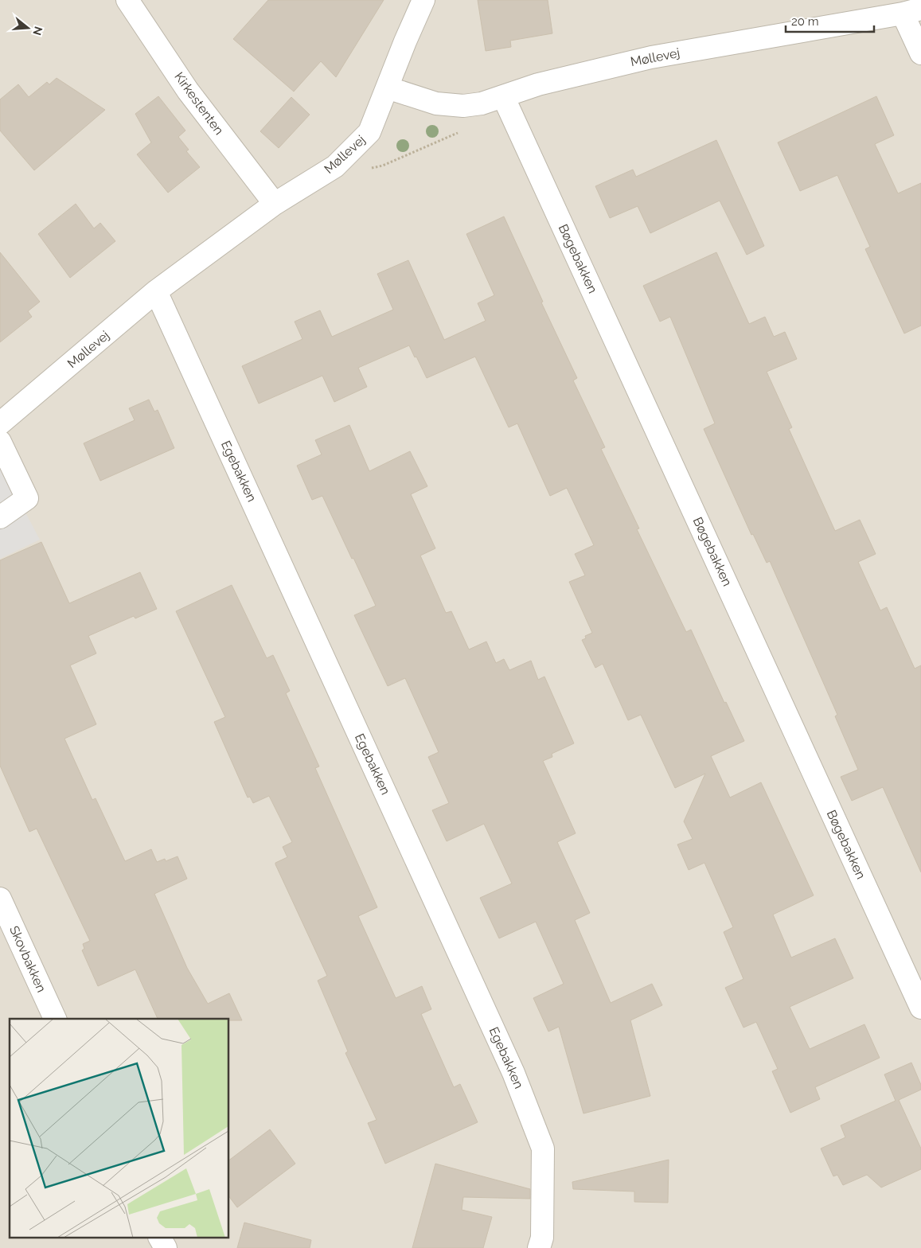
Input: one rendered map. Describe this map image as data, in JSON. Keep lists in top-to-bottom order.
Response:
{
  "streets": {
    "street": [
      "Møllevej",
      "Kirkestenten",
      "Bøgebakken",
      "Egebakken",
      "Skovbakken"
    ]
  },
  "crossings": [
    ["Møllevej", "Kirkestenten"],
    ["Møllevej", "Bøgebakken"],
    ["Møllevej", "Egebakken"]
  ],
  "scale_bar": "20 m",
  "north": "right"
}
